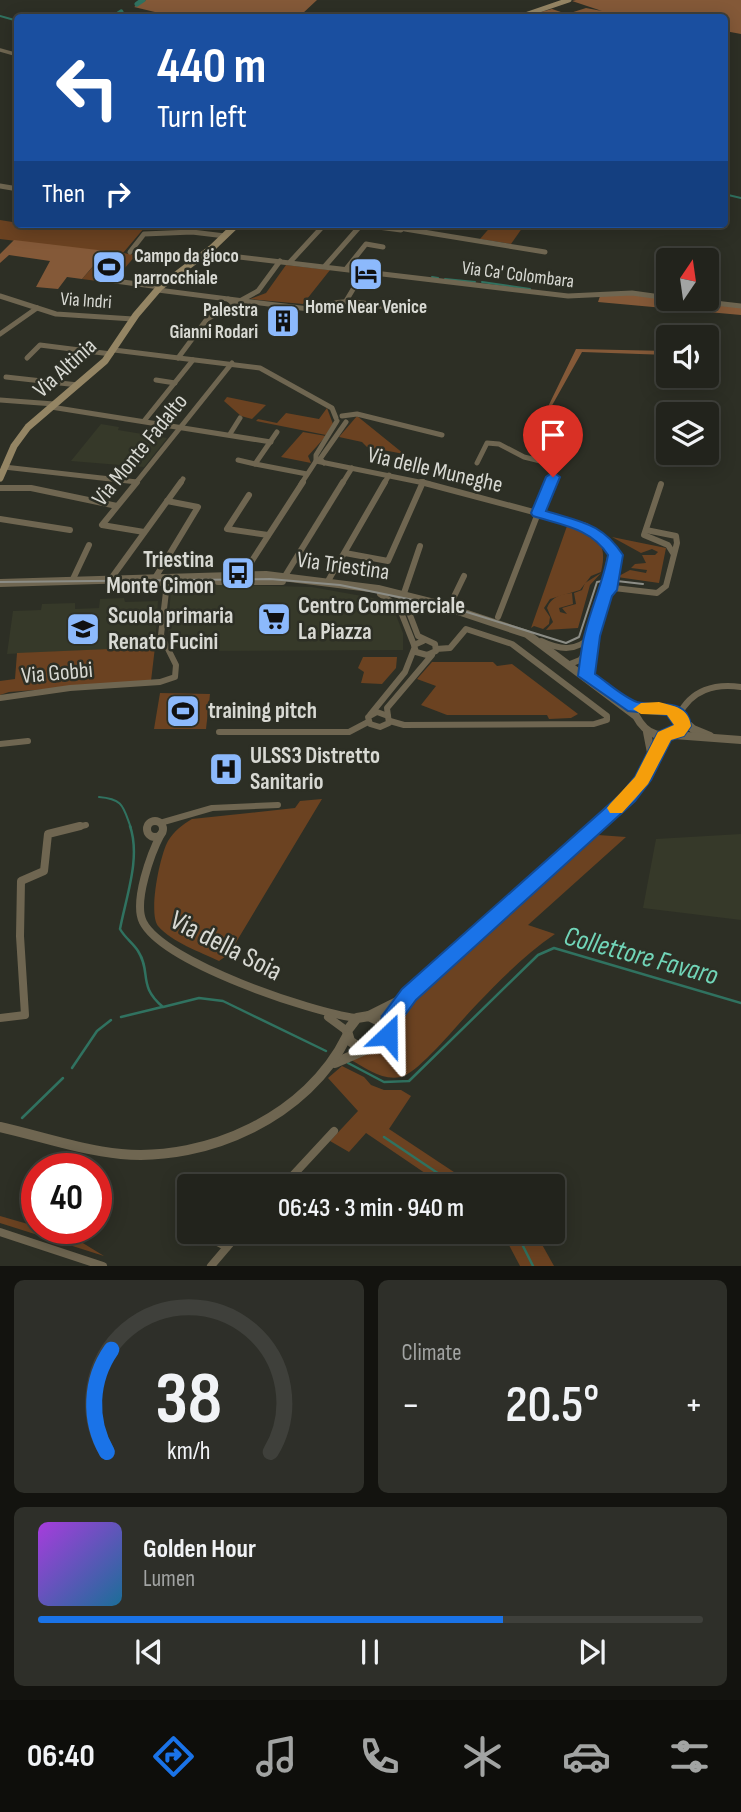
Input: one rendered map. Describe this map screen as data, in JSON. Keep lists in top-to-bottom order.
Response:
{
  "streets": {
    "main road": ["Via Altinia"],
    "street": [
      "Via Ca' Colombara",
      "Via Indri",
      "Via Monte Fadalto",
      "Via delle Muneghe",
      "Via Triestina",
      "Via Gobbi",
      "Via della Soia"
    ]
  },
  "crossings": [
    ["Via Ca' Colombara", "Via Altinia"],
    ["Via Indri", "Via Altinia"],
    ["Via Triestina", "Via Gobbi"]
  ],
  "water": ["Collettore Favaro"],
  "places": {
    "sports": ["Campo da gioco parrocchiale", "training pitch"],
    "hotel": ["Home Near Venice"],
    "building": ["Palestra Gianni Rodari"],
    "bus stop": ["Triestina Monte Cimon"],
    "supermarket": ["Centro Commerciale La Piazza"],
    "school or university": ["Scuola primaria Renato Fucini"],
    "hospital": ["ULSS3 Distretto Sanitario"]
  },
  "north": "top",
  "page": {
    "turn": ["440 m", "Turn left"],
    "then": "Then",
    "limit": "40",
    "trip": "06:43 · 3 min · 940 m",
    "tile": "Climate",
    "heat": ["−", "20.5°", "+"],
    "song": ["Golden Hour", "Lumen"],
    "tabs": "06:40",
    "gauge": ["38", "km/h"]
  }
}
